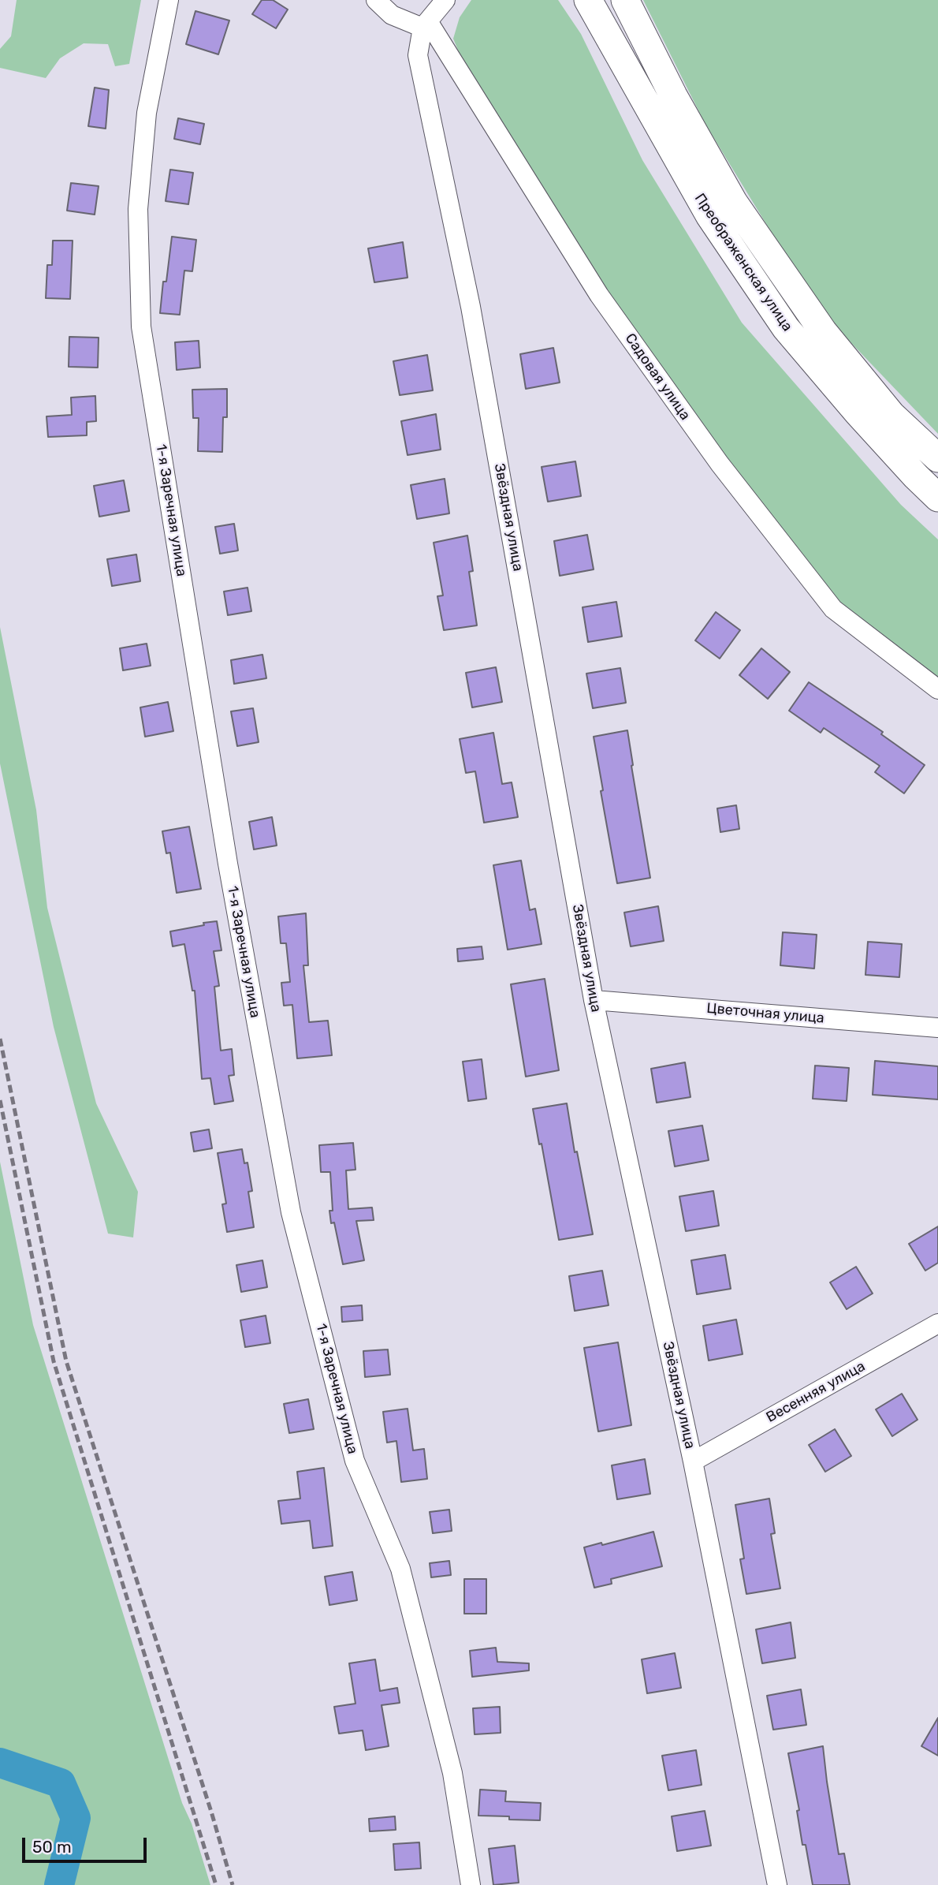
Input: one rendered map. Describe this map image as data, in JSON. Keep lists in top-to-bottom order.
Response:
{
  "streets": {
    "main road": ["Преображенская улица"],
    "street": [
      "Садовая улица",
      "1-я Заречная улица",
      "Звёздная улица",
      "Цветочная улица",
      "Весенняя улица"
    ]
  },
  "crossings": [
    ["Садовая улица", "Звёздная улица"],
    ["Звёздная улица", "Цветочная улица"],
    ["Звёздная улица", "Весенняя улица"]
  ],
  "scale_bar": "50 m"
}
